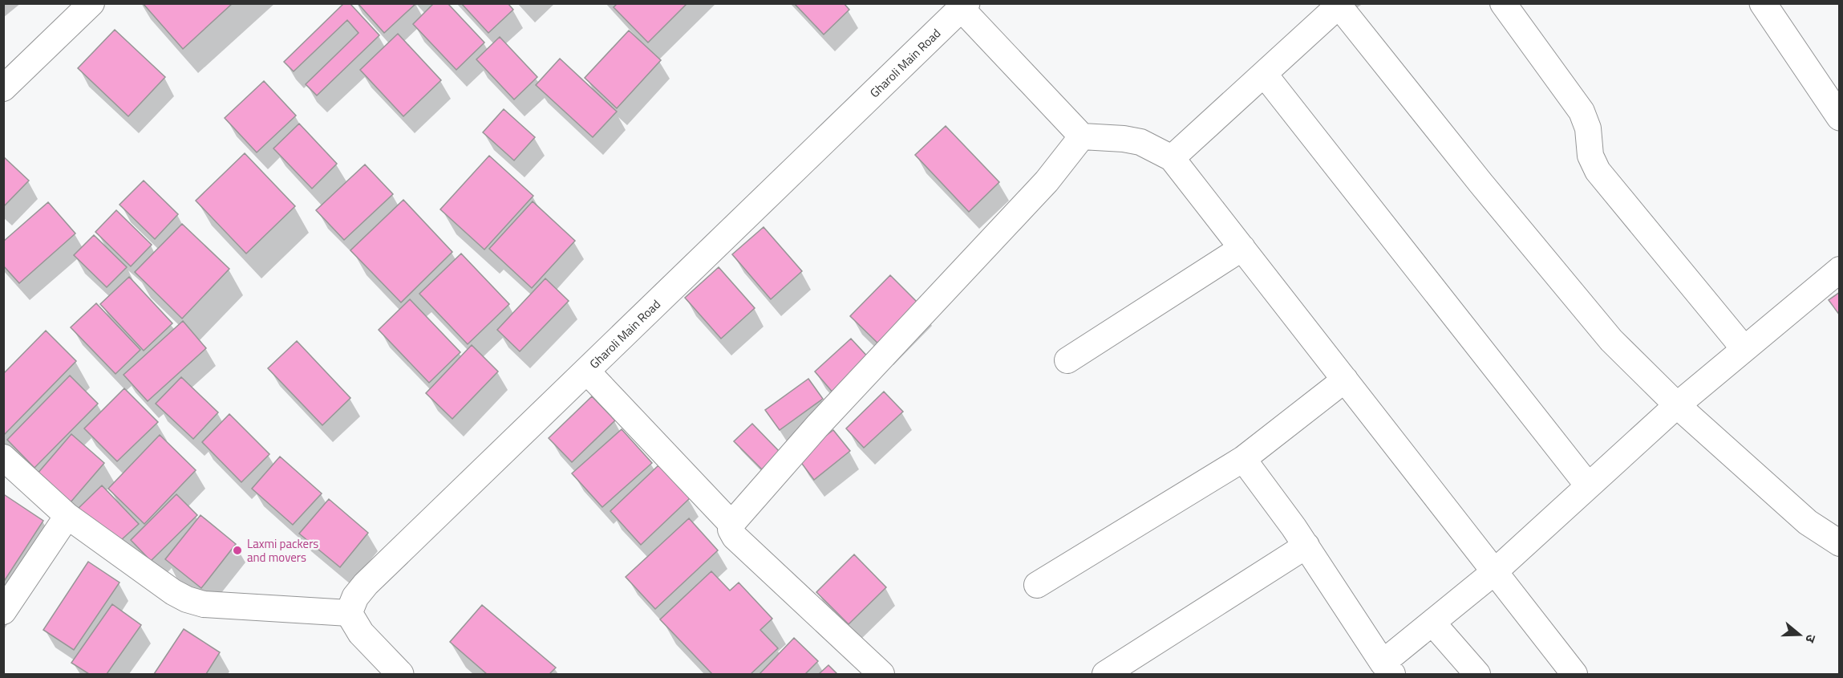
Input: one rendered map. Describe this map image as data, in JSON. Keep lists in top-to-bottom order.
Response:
{
  "streets": {
    "street": ["Gharoli Main Road"]
  },
  "places": ["Laxmi packers and movers"],
  "north": "right"
}
